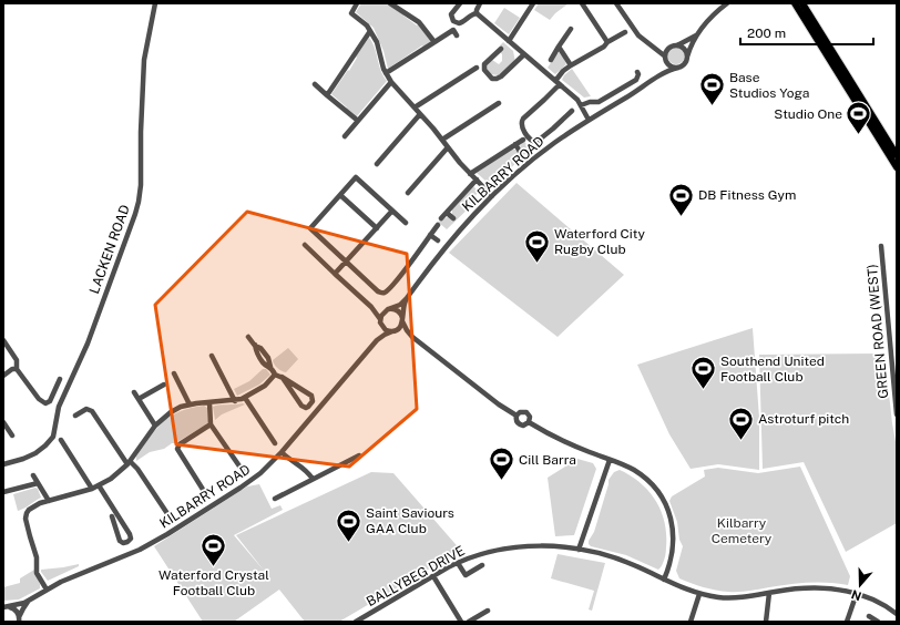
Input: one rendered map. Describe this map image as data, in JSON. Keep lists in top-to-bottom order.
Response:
{
  "streets": {
    "street": [
      "KILBARRY ROAD",
      "LACKEN ROAD",
      "GREEN ROAD (WEST)",
      "BALLYBEG DRIVE"
    ]
  },
  "parks": ["Kilbarry Cemetery"],
  "places": {
    "sports": [
      "Base Studios Yoga",
      "Studio One",
      "DB Fitness Gym",
      "Waterford City Rugby Club",
      "Southend United Football Club",
      "Astroturf pitch",
      "Cill Barra",
      "Saint Saviours GAA Club",
      "Waterford Crystal Football Club"
    ]
  },
  "scale_bar": "200 m",
  "north": "bottom"
}
